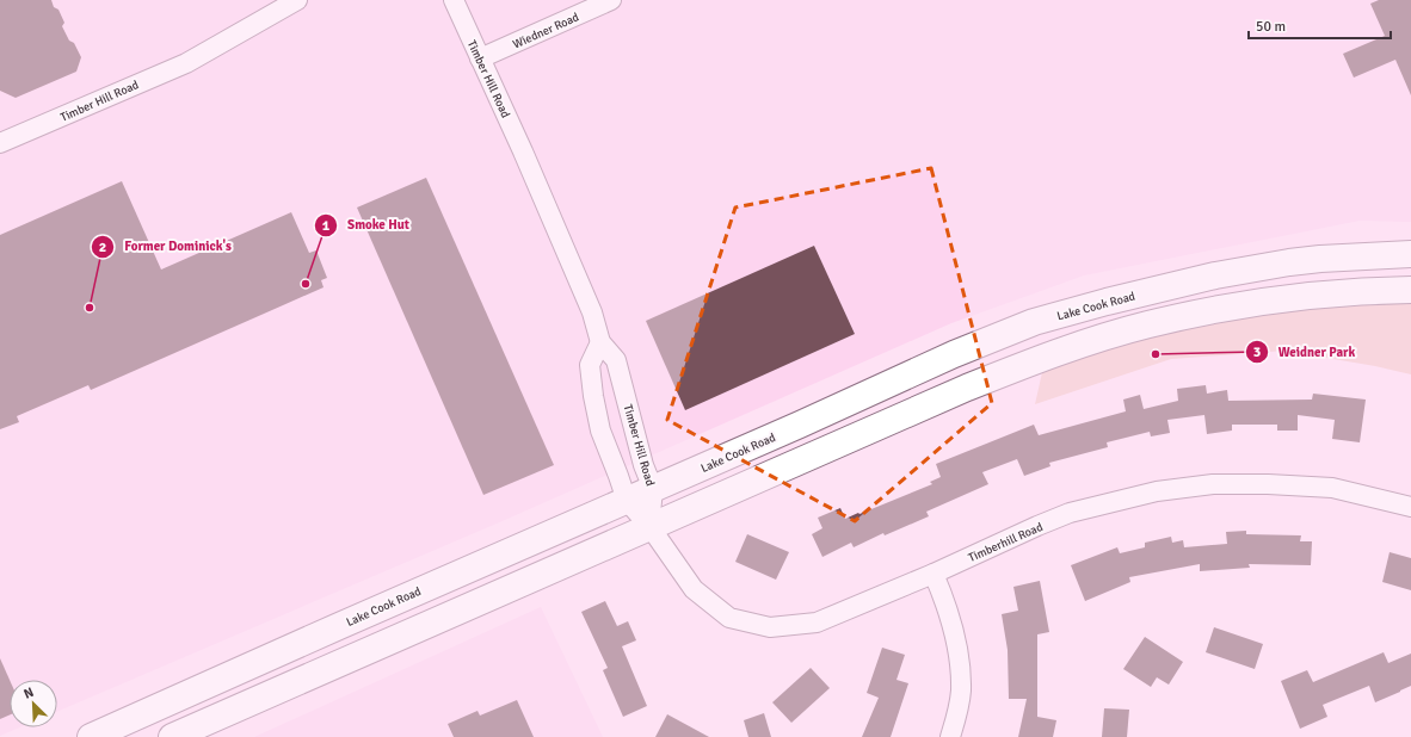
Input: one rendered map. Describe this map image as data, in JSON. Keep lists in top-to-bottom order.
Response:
{
  "streets": {
    "main road": ["Lake Cook Road"],
    "street": ["Wiedner Road", "Timber Hill Road", "Timberhill Road"]
  },
  "crossings": [
    ["Wiedner Road", "Timber Hill Road"],
    ["Timber Hill Road", "Lake Cook Road"],
    ["Timber Hill Road", "Timberhill Road"]
  ],
  "places": ["Smoke Hut", "Former Dominick's", "Weidner Park"],
  "scale_bar": "50 m",
  "north": "top left"
}
